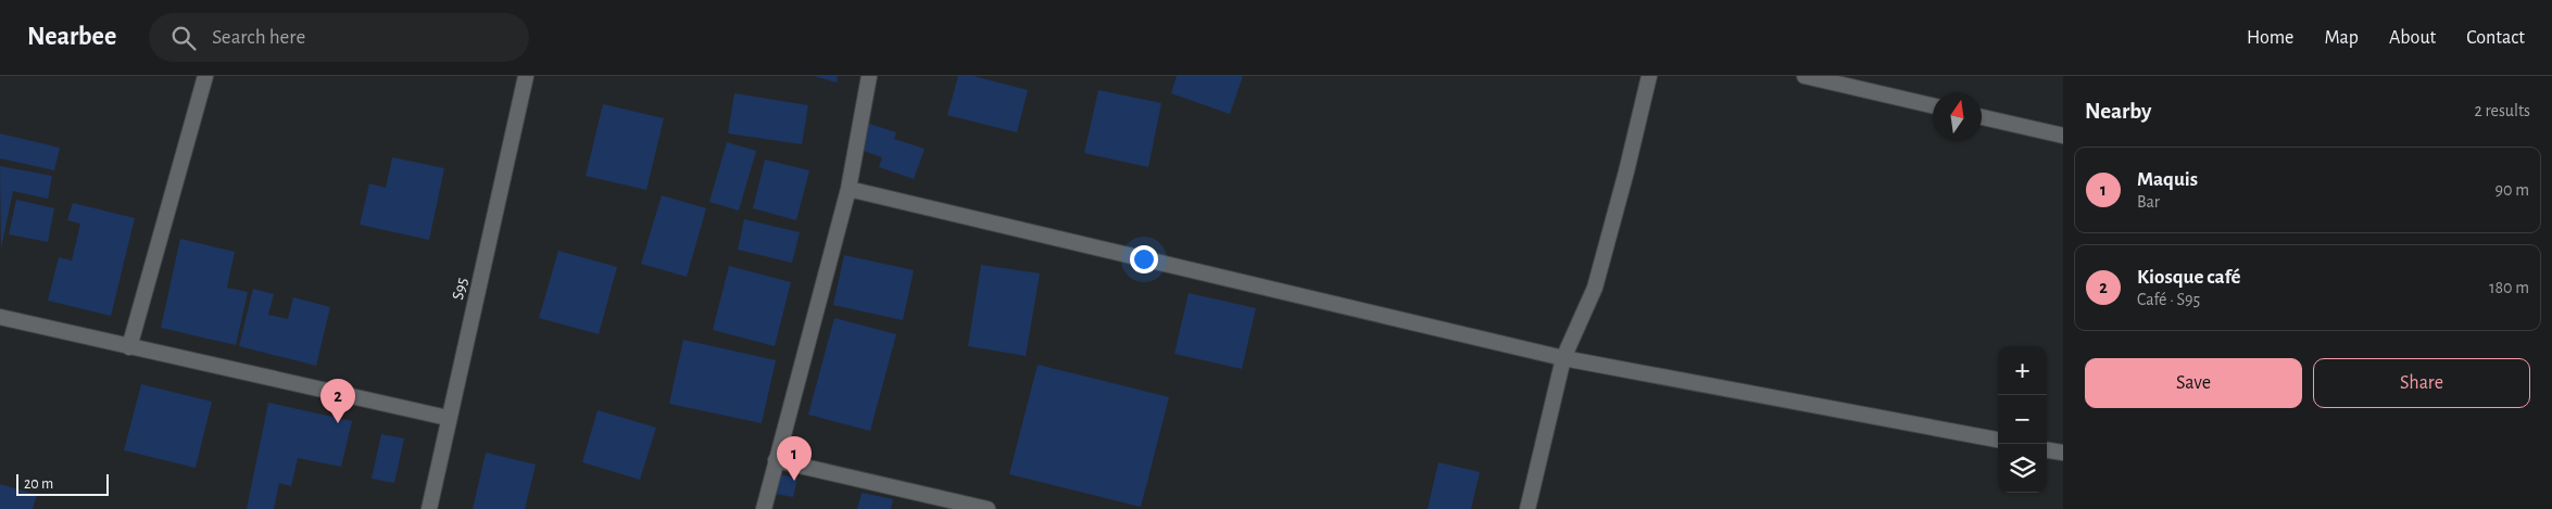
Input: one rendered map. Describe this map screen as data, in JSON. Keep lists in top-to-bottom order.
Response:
{
  "streets": {
    "street": ["S95"]
  },
  "scale_bar": "20 m",
  "north": "top",
  "page": {
    "header": "Nearbee",
    "search": "Search here",
    "nav": [
      "Home",
      "Map",
      "About",
      "Contact"
    ],
    "heading": ["Nearby", "2 results"],
    "list": [
      {
        "mark": "1",
        "name": "Maquis",
        "note": "Bar",
        "value": "90 m"
      },
      {
        "mark": "2",
        "name": "Kiosque café",
        "note": "Café · S95",
        "value": "180 m"
      }
    ],
    "buttons": ["Save", "Share"],
    "map_buttons": ["+", "−"],
    "pins": ["2", "1"],
    "scale": "20 m"
  }
}
